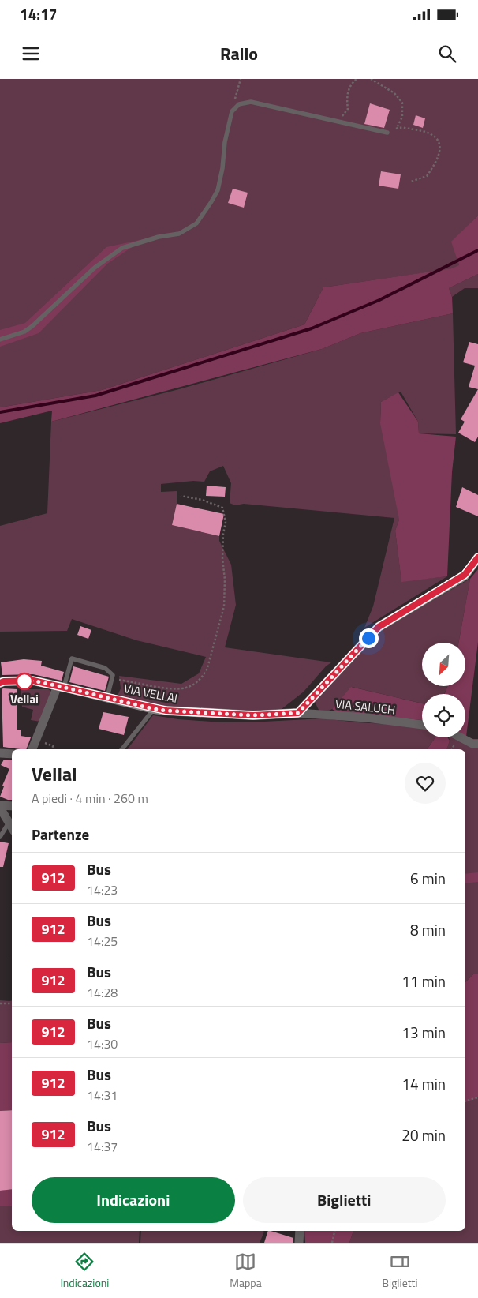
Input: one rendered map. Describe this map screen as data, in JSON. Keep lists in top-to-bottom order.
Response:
{
  "streets": {
    "street": ["VIA VELLAI", "VIA SALUCH"]
  },
  "crossings": [
    ["VIA VELLAI", "VIA SALUCH"]
  ],
  "places": ["Vellai"],
  "lines": ["bus line 912"],
  "north": "bottom left",
  "page": {
    "status": "14:17",
    "header": "Railo",
    "heading": [
      ["Vellai", "A piedi · 4 min · 260 m"],
      "Partenze"
    ],
    "list": [
      {
        "mark": "912",
        "name": "Bus",
        "note": "14:23",
        "value": "6 min"
      },
      {
        "mark": "912",
        "name": "Bus",
        "note": "14:25",
        "value": "8 min"
      },
      {
        "mark": "912",
        "name": "Bus",
        "note": "14:28",
        "value": "11 min"
      },
      {
        "mark": "912",
        "name": "Bus",
        "note": "14:30",
        "value": "13 min"
      },
      {
        "mark": "912",
        "name": "Bus",
        "note": "14:31",
        "value": "14 min"
      },
      {
        "mark": "912",
        "name": "Bus",
        "note": "14:37",
        "value": "20 min"
      }
    ],
    "buttons": ["Indicazioni", "Biglietti"],
    "tabs": ["Indicazioni", "Mappa", "Biglietti"]
  }
}
